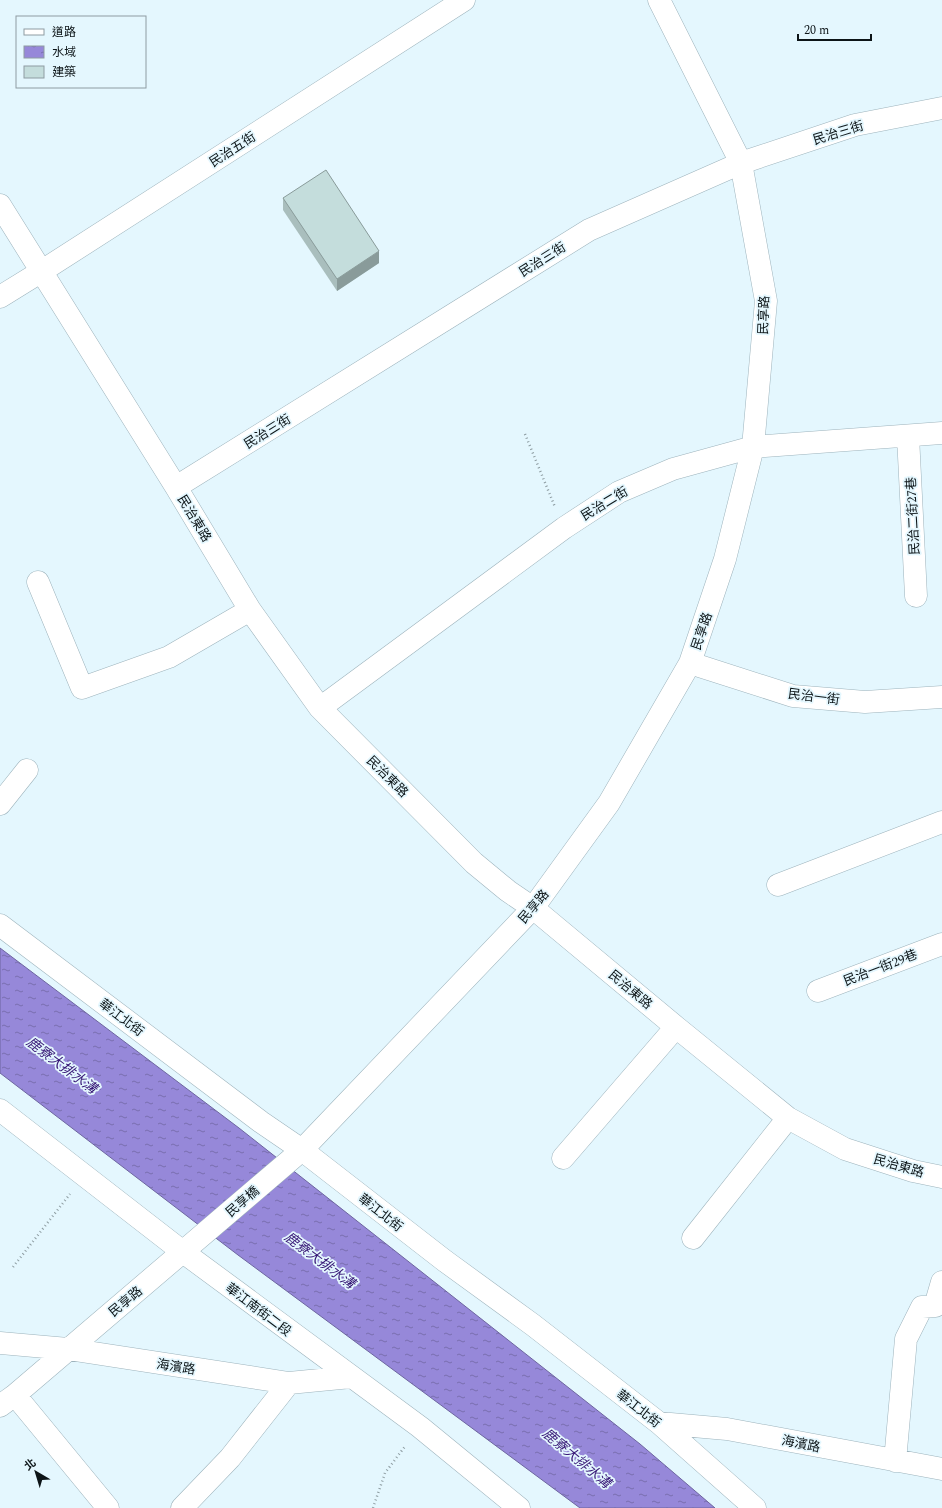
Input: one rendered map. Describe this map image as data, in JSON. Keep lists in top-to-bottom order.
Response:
{
  "streets": {
    "street": [
      "民治三街",
      "民治五街",
      "民享路",
      "民治二街",
      "民治二街27巷",
      "民治東路",
      "民治一街",
      "民治一街29巷",
      "華江北街",
      "民享橋",
      "華江南街二段",
      "海濱路"
    ]
  },
  "crossings": [
    ["民治三街", "民享路"],
    ["民治三街", "民治東路"],
    ["民治五街", "民治東路"],
    ["民享路", "民治二街"],
    ["民享路", "民治東路"],
    ["民享路", "民治一街"],
    ["民享路", "華江北街"],
    ["民享路", "民享橋"],
    ["民享路", "華江南街二段"],
    ["民享路", "海濱路"],
    ["民治二街", "民治二街27巷"],
    ["民治二街", "民治東路"],
    ["華江北街", "民享橋"],
    ["華江北街", "海濱路"],
    ["民享橋", "華江南街二段"],
    ["華江南街二段", "海濱路"]
  ],
  "water": ["鹿寮大排水溝"],
  "legend": ["道路", "水域", "建築"],
  "scale_bar": "20 m",
  "north": "top left"
}
